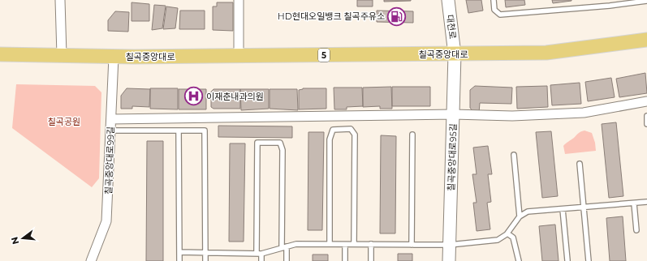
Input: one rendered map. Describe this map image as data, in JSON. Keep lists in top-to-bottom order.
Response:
{
  "streets": {
    "main road": [
      "대천로",
      "칠곡중앙대로",
      "5",
      "칠곡중앙대로95길"
    ],
    "street": ["칠곡중앙대로99길"]
  },
  "crossings": [
    ["대천로", "칠곡중앙대로"],
    ["대천로", "칠곡중앙대로95길"],
    ["칠곡중앙대로", "칠곡중앙대로95길"],
    ["칠곡중앙대로", "칠곡중앙대로99길"]
  ],
  "parks": ["칠곡공원"],
  "places": {
    "fuel station": ["HD현대오일뱅크 칠곡주유소"],
    "hospital": ["이재춘내과의원"]
  },
  "north": "left"
}
